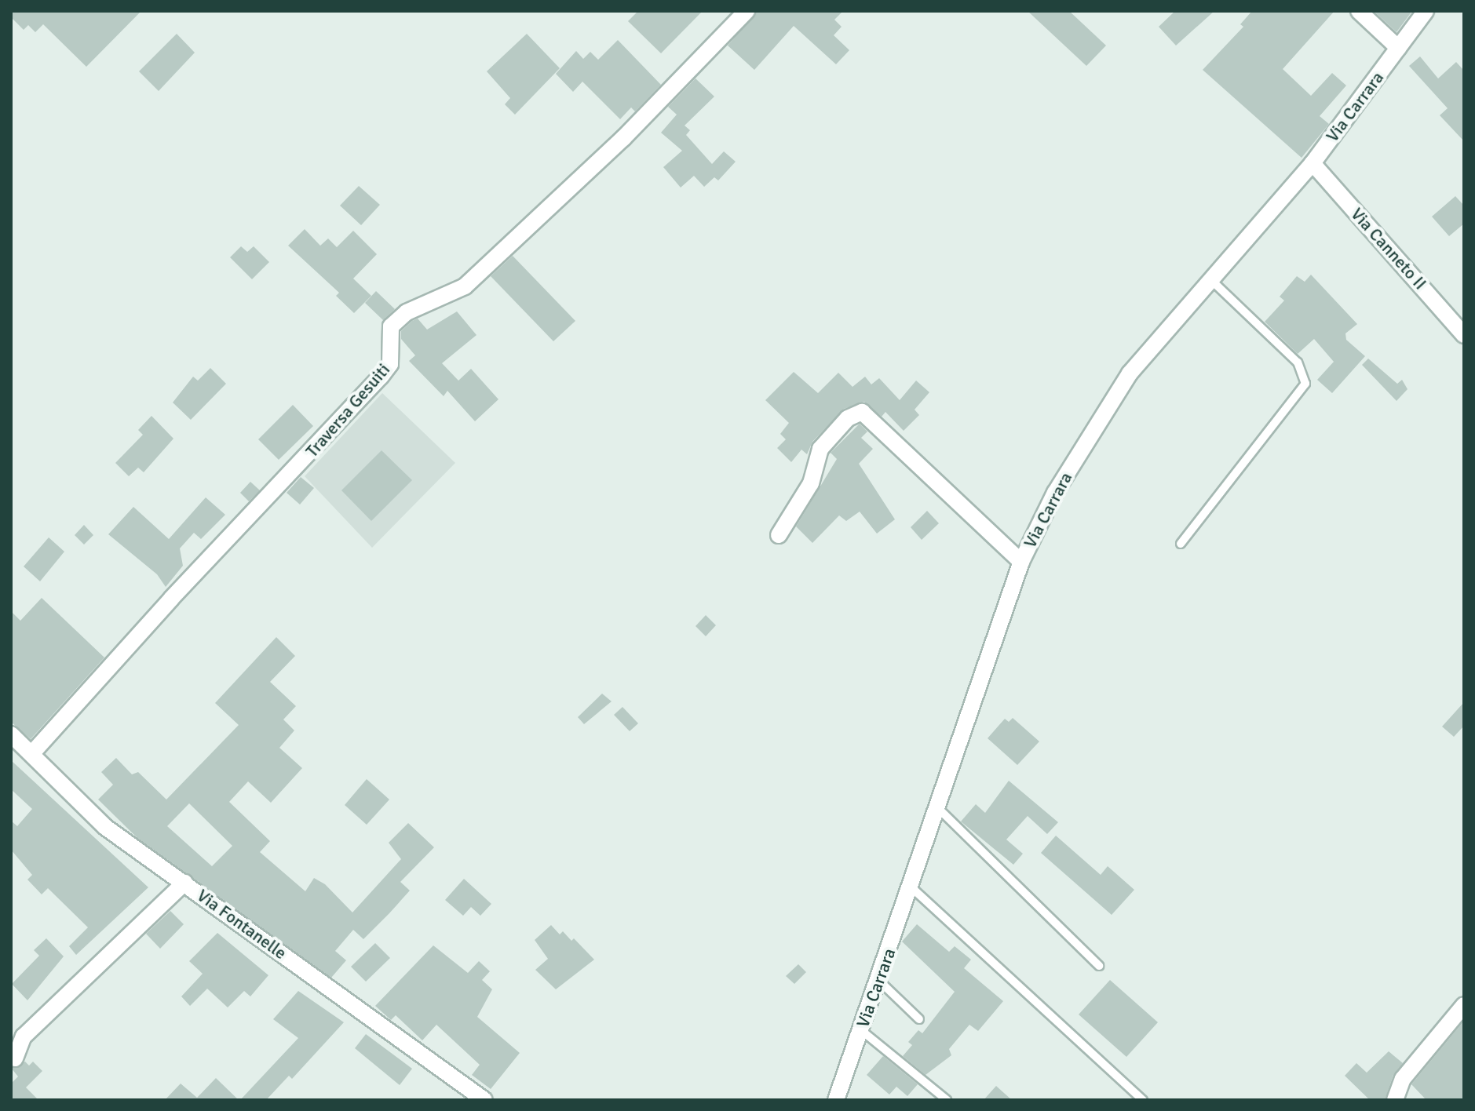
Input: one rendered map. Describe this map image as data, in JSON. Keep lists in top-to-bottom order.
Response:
{
  "streets": {
    "street": [
      "Via Carrara",
      "Via Canneto II",
      "Traversa Gesuiti",
      "Via Fontanelle"
    ]
  },
  "crossings": [
    ["Via Carrara", "Via Canneto II"],
    ["Traversa Gesuiti", "Via Fontanelle"]
  ]
}
